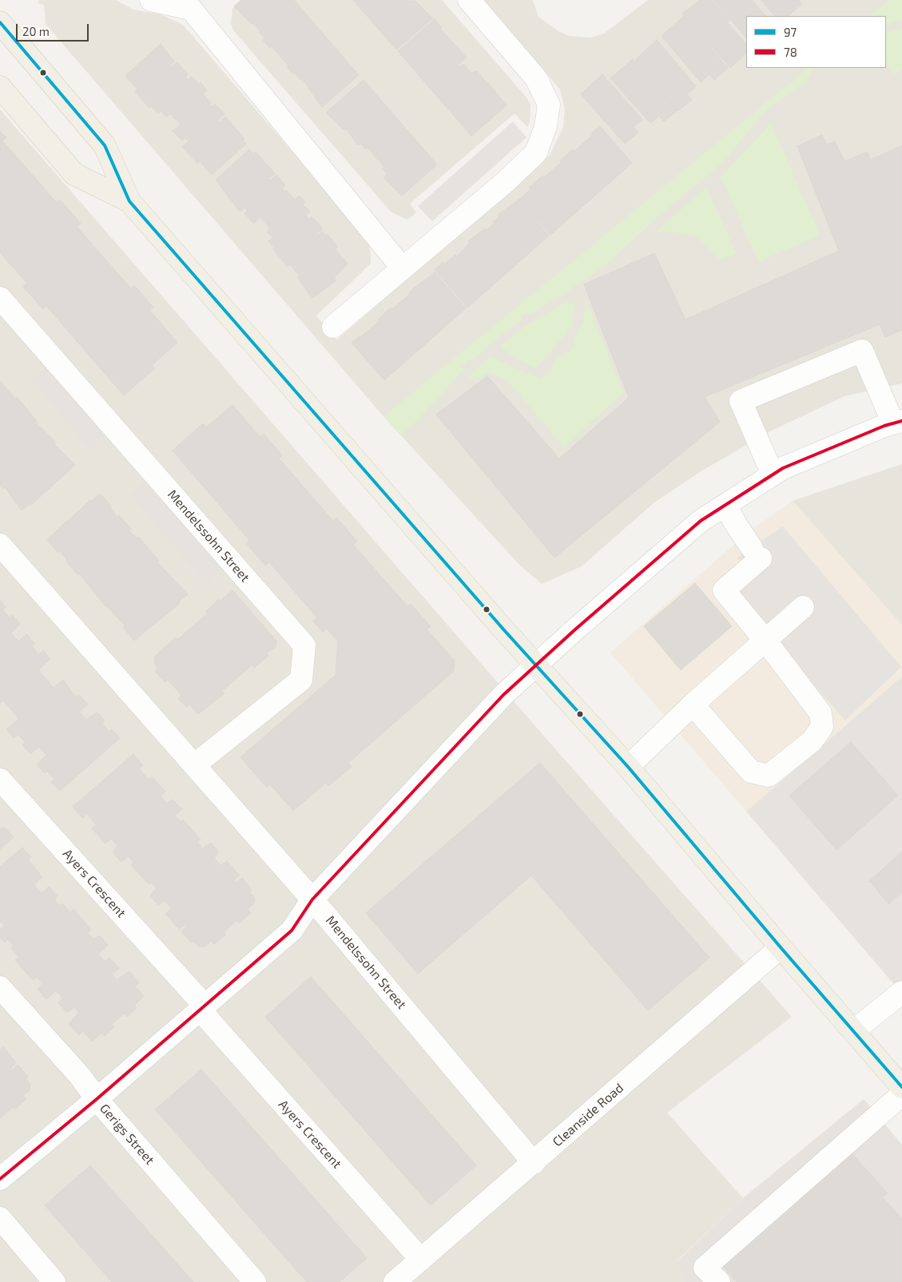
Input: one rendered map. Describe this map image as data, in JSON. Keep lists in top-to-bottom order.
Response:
{
  "streets": {
    "street": [
      "Mendelssohn Street",
      "Ayers Crescent",
      "Cleanside Road",
      "Gerigs Street"
    ]
  },
  "crossings": [
    ["Mendelssohn Street", "Cleanside Road"],
    ["Ayers Crescent", "Cleanside Road"]
  ],
  "lines": ["transit line 97", "transit line 78"],
  "legend": ["97", "78"],
  "scale_bar": "20 m"
}
